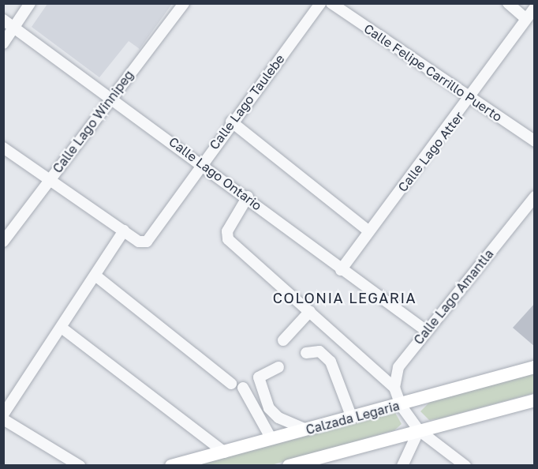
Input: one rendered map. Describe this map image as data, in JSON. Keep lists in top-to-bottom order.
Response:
{
  "streets": {
    "main road": ["Calzada Legaria"],
    "street": [
      "Calle Felipe Carrillo Puerto",
      "Calle Lago Taulebe",
      "Calle Lago Winnipeg",
      "Calle Lago Atter",
      "Calle Lago Ontario",
      "Calle Lago Amantla"
    ]
  },
  "crossings": [
    ["Calle Felipe Carrillo Puerto", "Calle Lago Atter"],
    ["Calle Lago Taulebe", "Calle Lago Ontario"],
    ["Calle Lago Winnipeg", "Calle Lago Ontario"],
    ["Calle Lago Atter", "Calle Lago Ontario"],
    ["Calle Lago Ontario", "Calle Lago Amantla"]
  ],
  "districts": ["COLONIA LEGARIA"]
}
